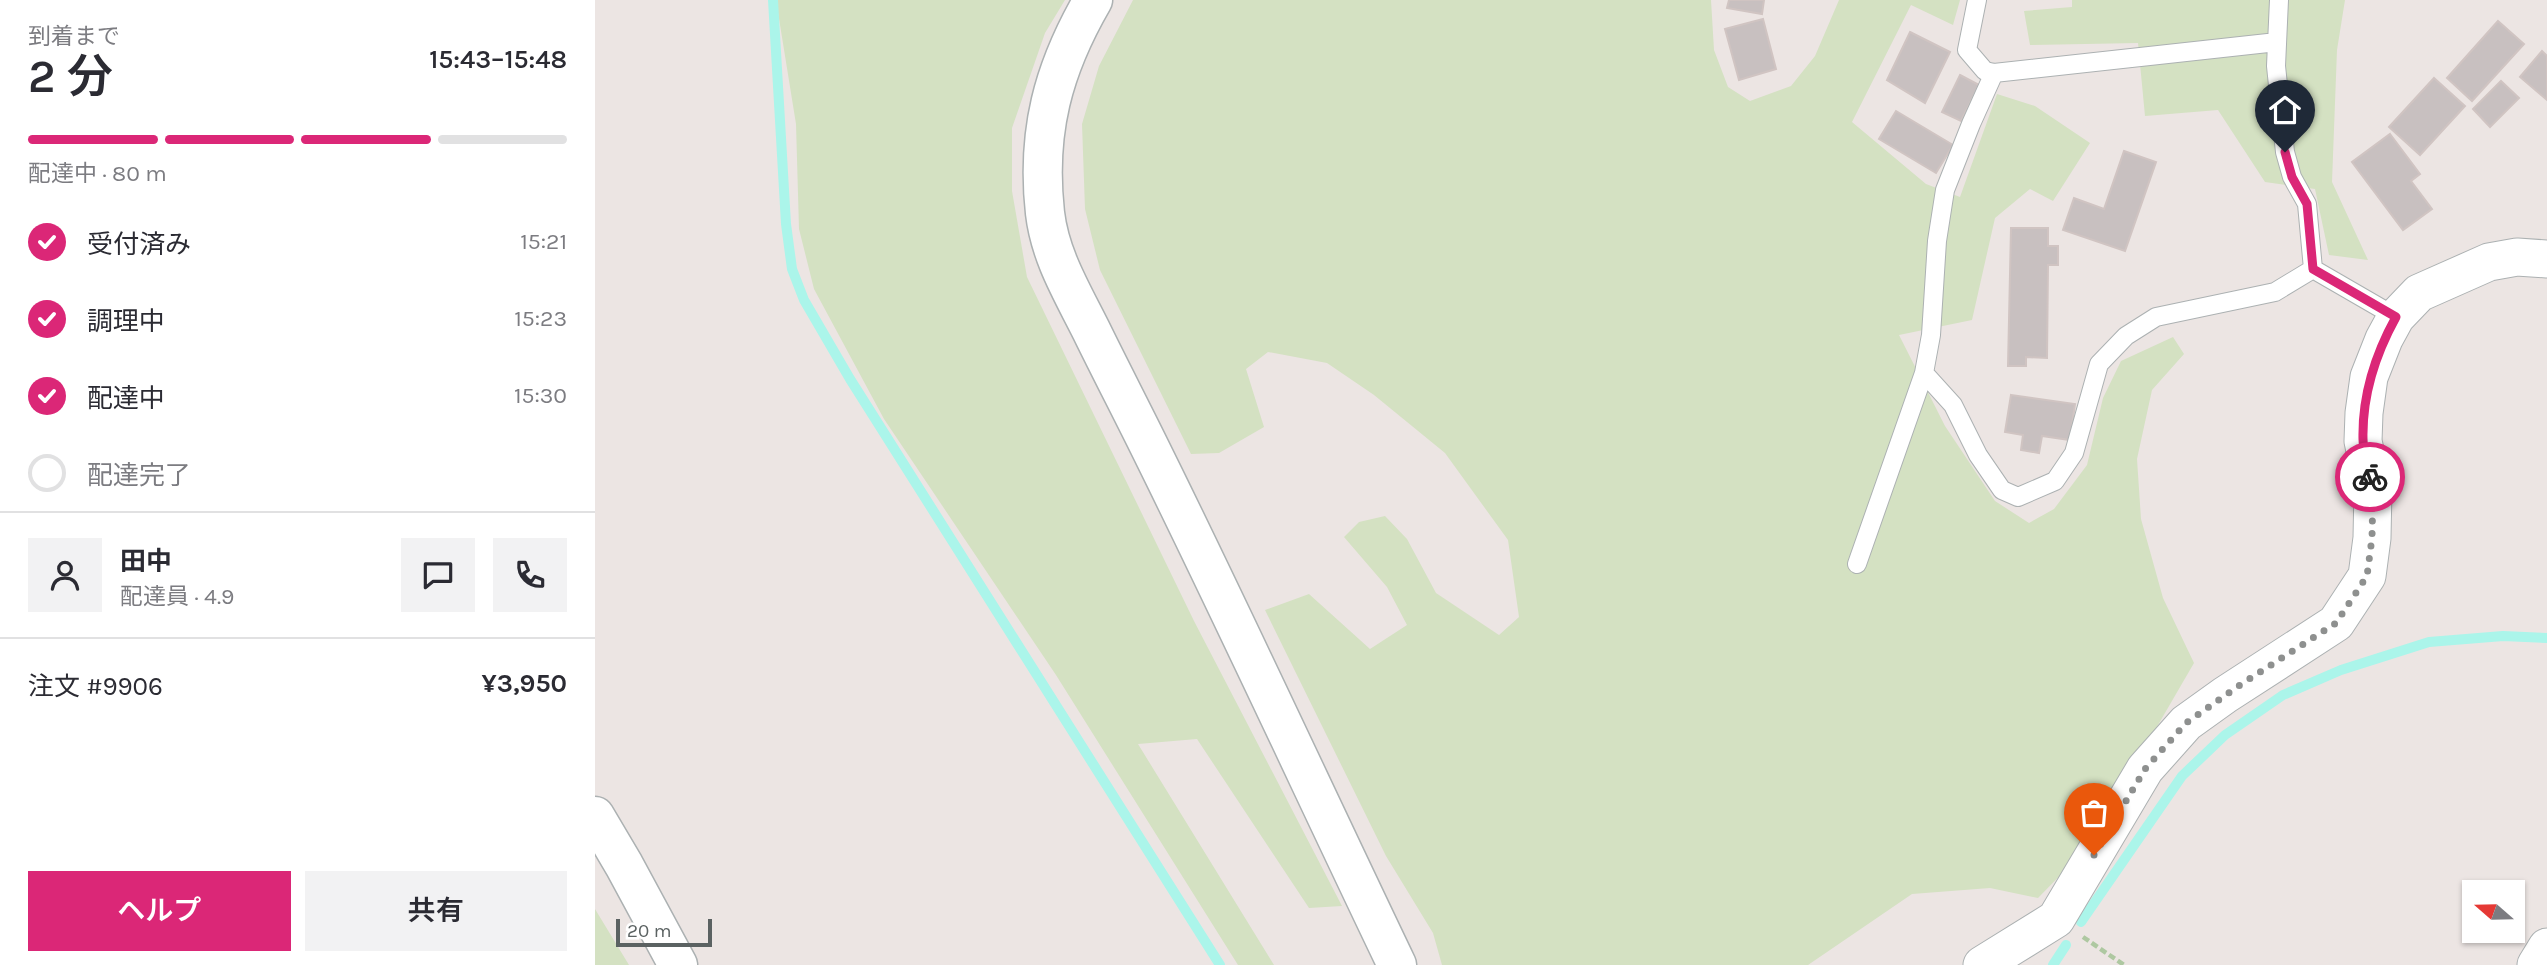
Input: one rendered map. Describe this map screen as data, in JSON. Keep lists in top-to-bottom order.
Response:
{
  "scale_bar": "20 m",
  "north": "left",
  "page": {
    "heading": ["2 分", "到着まで", "15:43–15:48"],
    "panel": [
      "田中",
      "配達員 · 4.9",
      "注文 #9906",
      "¥3,950"
    ],
    "bar": "配達中 · 80 m",
    "list": [
      ["受付済み", "15:21"],
      ["調理中", "15:23"],
      ["配達中", "15:30"],
      "配達完了"
    ],
    "buttons": ["ヘルプ", "共有"],
    "scale": "20 m"
  }
}
